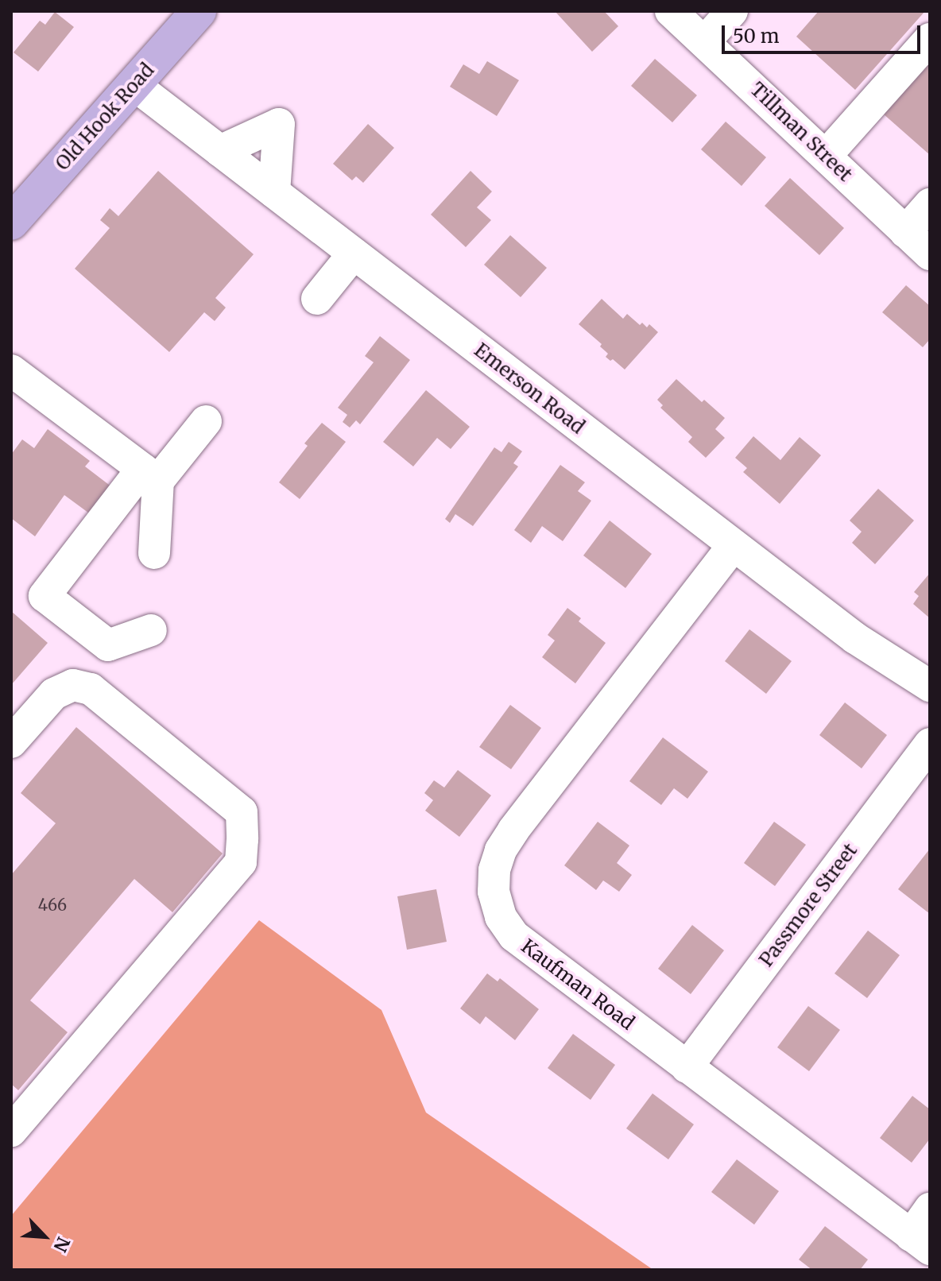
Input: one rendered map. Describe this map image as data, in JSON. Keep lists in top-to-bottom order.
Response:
{
  "streets": {
    "main road": ["Old Hook Road"],
    "street": [
      "Tillman Street",
      "Emerson Road",
      "Passmore Street",
      "Kaufman Road"
    ]
  },
  "crossings": [
    ["Old Hook Road", "Emerson Road"],
    ["Emerson Road", "Kaufman Road"],
    ["Passmore Street", "Kaufman Road"]
  ],
  "house_numbers": ["466"],
  "scale_bar": "50 m",
  "north": "bottom right"
}
